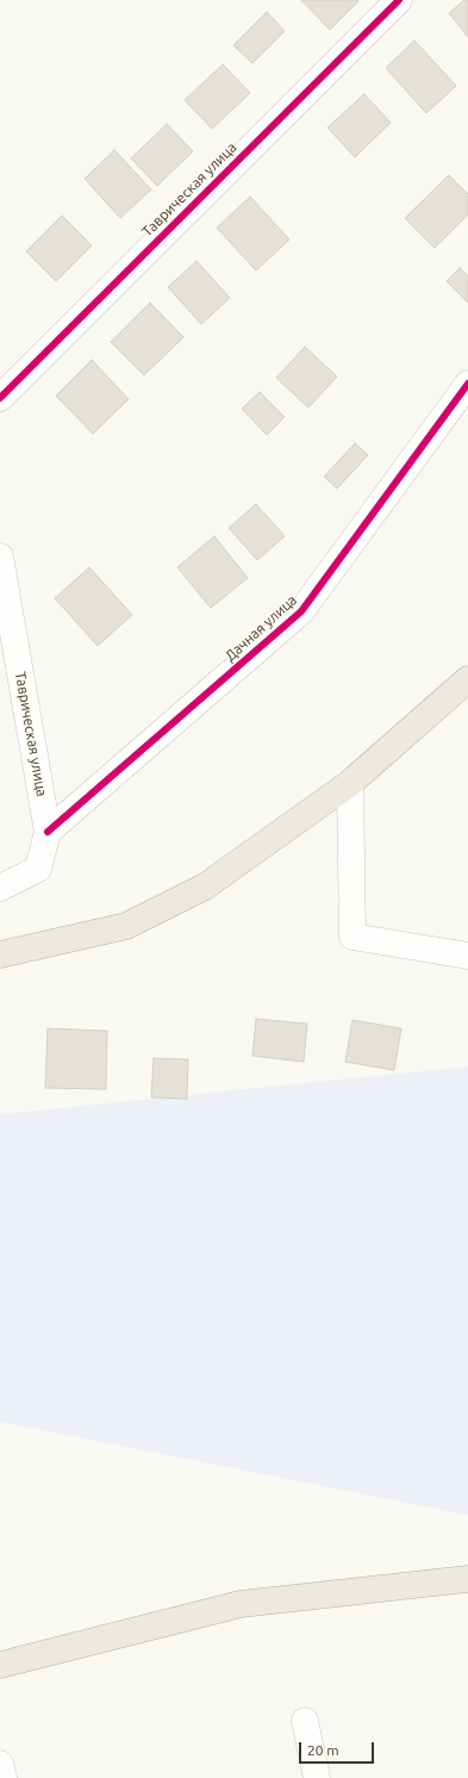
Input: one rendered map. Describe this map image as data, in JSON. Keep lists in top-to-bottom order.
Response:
{
  "streets": {
    "street": ["Таврическая улица", "Дачная улица"]
  },
  "crossings": [
    ["Таврическая улица", "Дачная улица"]
  ],
  "scale_bar": "20 m"
}
